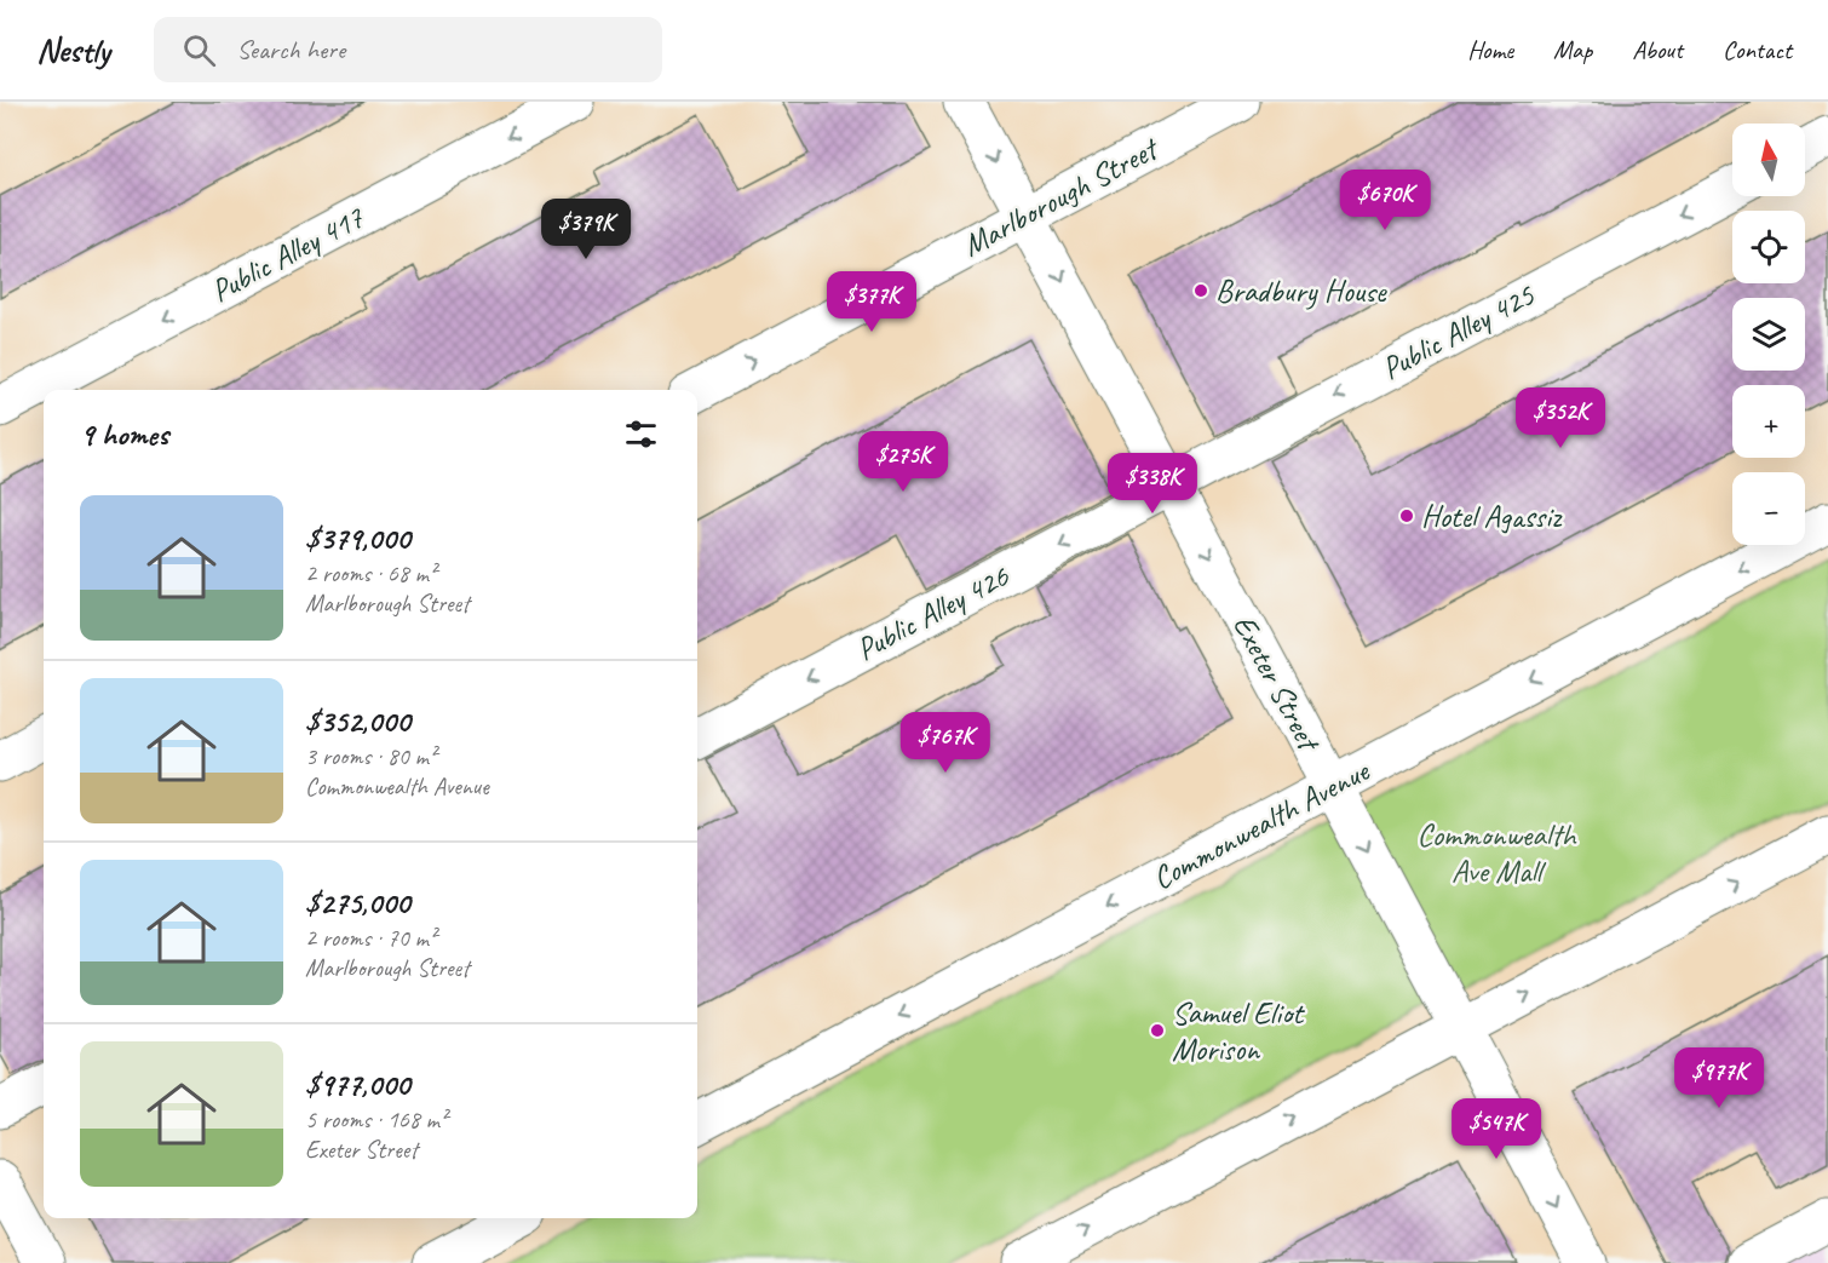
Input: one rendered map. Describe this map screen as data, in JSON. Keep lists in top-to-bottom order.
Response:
{
  "streets": {
    "main road": [
      "Marlborough Street",
      "Public Alley 417",
      "Public Alley 425",
      "Public Alley 426",
      "Exeter Street",
      "Commonwealth Avenue"
    ]
  },
  "crossings": [
    ["Marlborough Street", "Exeter Street"],
    ["Public Alley 425", "Public Alley 426"],
    ["Public Alley 425", "Exeter Street"],
    ["Public Alley 426", "Exeter Street"],
    ["Exeter Street", "Commonwealth Avenue"]
  ],
  "one_way": [
    "Marlborough Street",
    "Public Alley 417",
    "Public Alley 425",
    "Public Alley 426",
    "Exeter Street"
  ],
  "parks": ["Commonwealth Ave Mall"],
  "places": ["Bradbury House", "Hotel Agassiz", "Samuel Eliot Morison"],
  "north": "top",
  "page": {
    "header": "Nestly",
    "search": "Search here",
    "nav": [
      "Home",
      "Map",
      "About",
      "Contact"
    ],
    "map_buttons": ["+", "−"],
    "price": [
      "$670K",
      "$379K",
      "$377K",
      "$352K",
      "$275K",
      "$338K",
      "$767K",
      "$977K",
      "$547K"
    ],
    "heading": "9 homes",
    "list": [
      {
        "name": "$379,000",
        "note": "2 rooms · 68 m² · Marlborough Street"
      },
      {
        "name": "$352,000",
        "note": "3 rooms · 80 m² · Commonwealth Avenue"
      },
      {
        "name": "$275,000",
        "note": "2 rooms · 70 m² · Marlborough Street"
      },
      {
        "name": "$977,000",
        "note": "5 rooms · 168 m² · Exeter Street"
      }
    ]
  }
}
